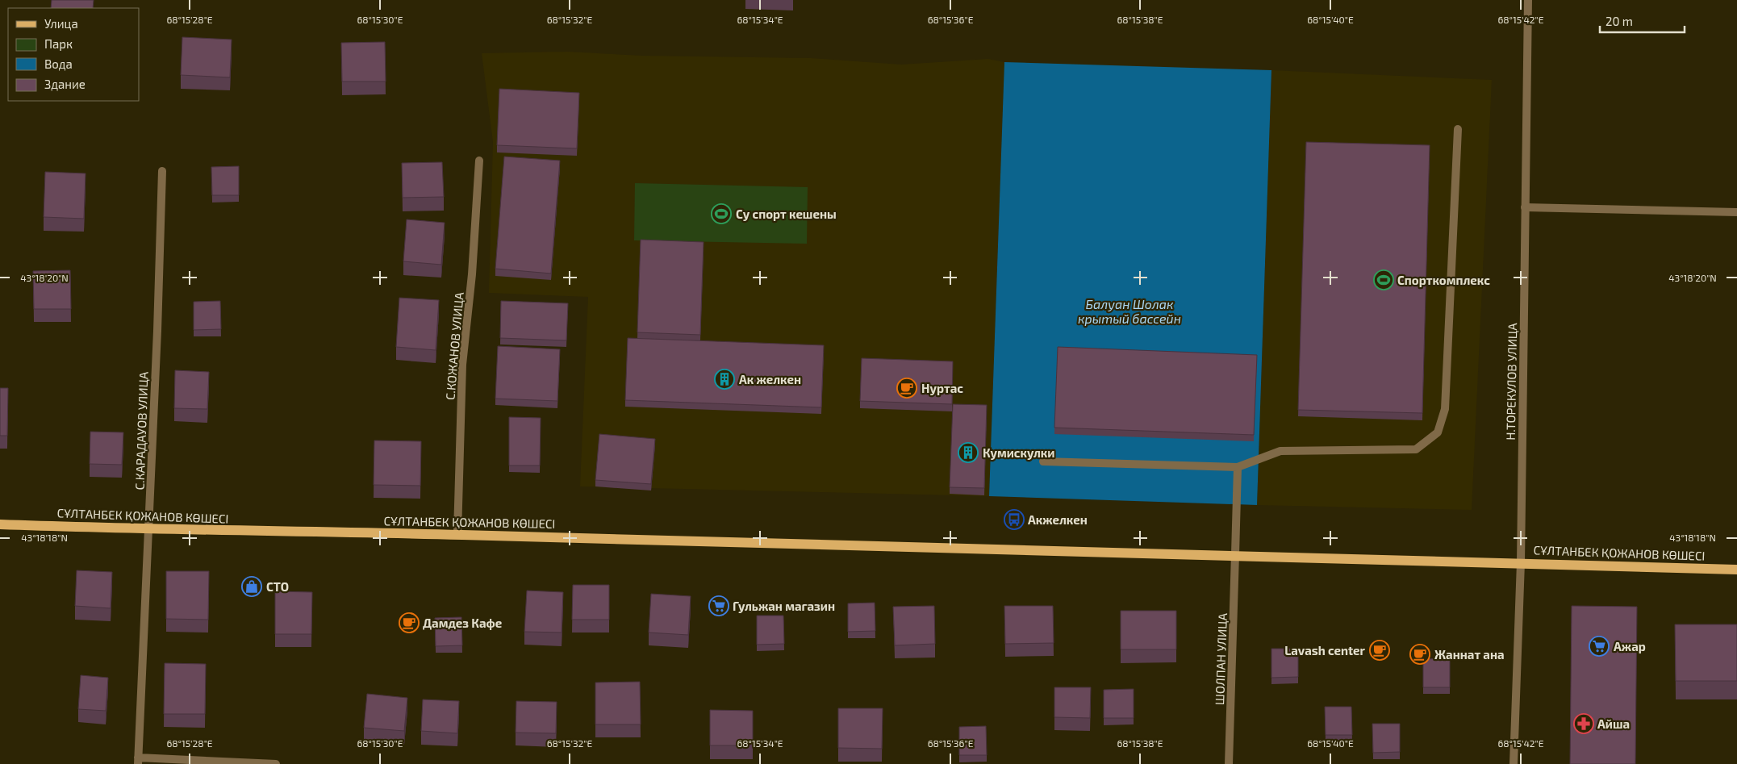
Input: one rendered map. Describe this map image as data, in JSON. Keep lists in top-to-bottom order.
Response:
{
  "streets": {
    "main road": ["СҰЛТАНБЕК ҚОЖАНОВ КӨШЕСІ"],
    "street": [
      "С.КОЖАНОВ УЛИЦА",
      "Н.ТОРЕКУЛОВ УЛИЦА",
      "С.КАРАДАУОВ УЛИЦА",
      "ШОЛПАН УЛИЦА"
    ]
  },
  "crossings": [
    ["С.КОЖАНОВ УЛИЦА", "СҰЛТАНБЕК ҚОЖАНОВ КӨШЕСІ"],
    ["Н.ТОРЕКУЛОВ УЛИЦА", "СҰЛТАНБЕК ҚОЖАНОВ КӨШЕСІ"],
    ["С.КАРАДАУОВ УЛИЦА", "СҰЛТАНБЕК ҚОЖАНОВ КӨШЕСІ"],
    ["СҰЛТАНБЕК ҚОЖАНОВ КӨШЕСІ", "ШОЛПАН УЛИЦА"]
  ],
  "water": ["Балуан Шолак крытый бассейн"],
  "places": {
    "sports": ["Су спорт кешены", "Спорткомплекс"],
    "building": ["Ак желкен", "Кумискулки"],
    "cafe": [
      "Нуртас",
      "Дамдез Кафе",
      "Lavash center",
      "Жаннат ана"
    ],
    "bus stop": ["Акжелкен"],
    "shop": ["СТО"],
    "supermarket": ["Гульжан магазин", "Ажар"],
    "pharmacy": ["Айша"]
  },
  "legend": [
    "Улица",
    "Парк",
    "Вода",
    "Здание"
  ],
  "scale_bar": "20 m",
  "coordinates": [
    "68°15'28\"E",
    "68°15'30\"E",
    "68°15'32\"E",
    "68°15'34\"E",
    "68°15'36\"E",
    "68°15'38\"E",
    "68°15'40\"E",
    "68°15'42\"E",
    "43°18'20\"N",
    "43°18'18\"N"
  ]
}
